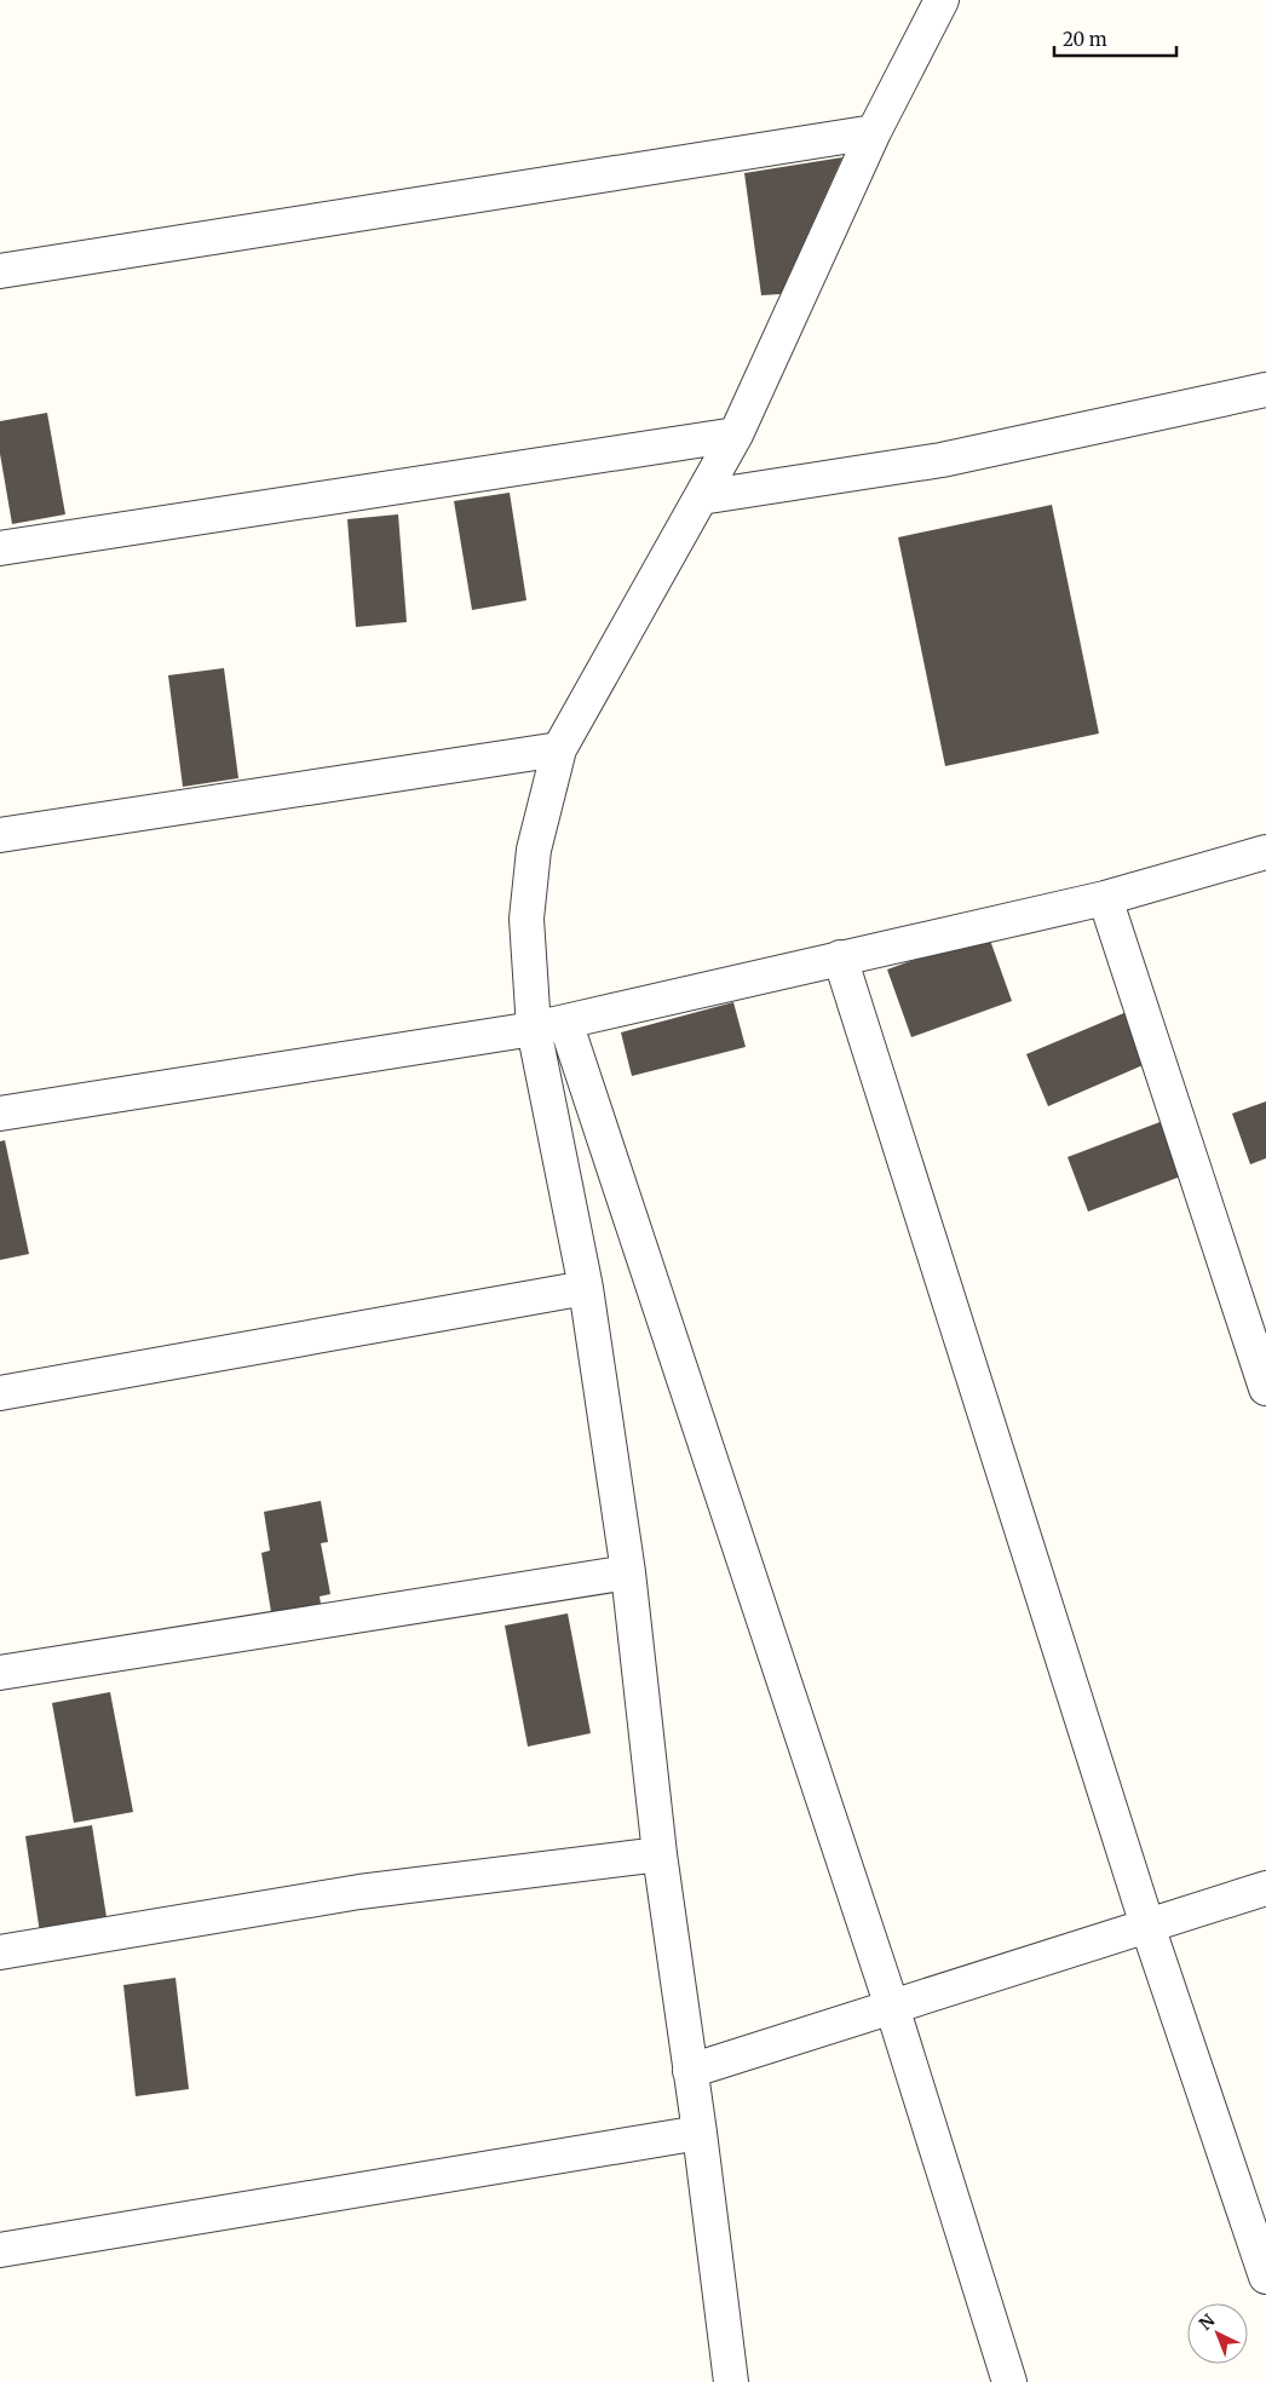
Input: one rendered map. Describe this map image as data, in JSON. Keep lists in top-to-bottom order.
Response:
{
  "scale_bar": "20 m",
  "north": "top left"
}
